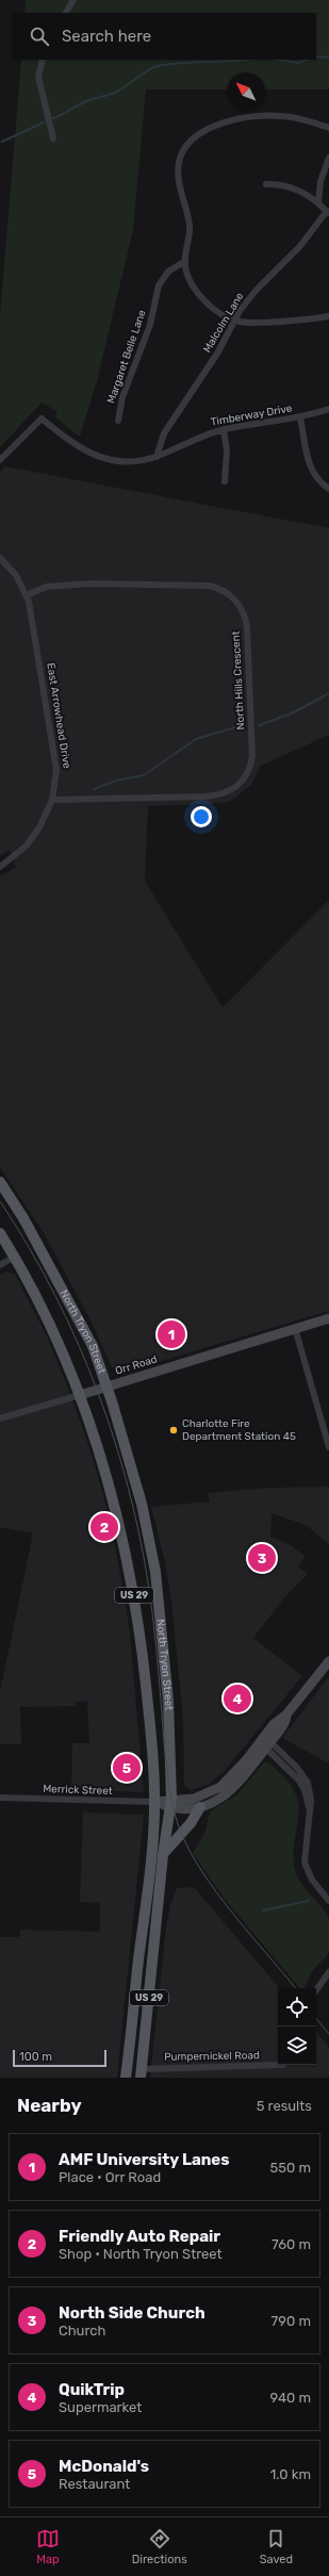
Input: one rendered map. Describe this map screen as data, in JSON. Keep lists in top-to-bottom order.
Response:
{
  "streets": {
    "main road": ["North Tryon Street", "US 29"],
    "street": [
      "Malcolm Lane",
      "Margaret Belle Lane",
      "Timberway Drive",
      "North Hills Crescent",
      "East Arrowhead Drive",
      "Orr Road",
      "Merrick Street",
      "Pumpernickel Road"
    ]
  },
  "crossings": [
    ["Malcolm Lane", "Timberway Drive"],
    ["North Hills Crescent", "East Arrowhead Drive"],
    ["North Tryon Street", "Orr Road"],
    ["North Tryon Street", "Merrick Street"],
    ["North Tryon Street", "Pumpernickel Road"]
  ],
  "places": ["Charlotte Fire Department Station 45"],
  "scale_bar": "100 m",
  "north": "top left",
  "page": {
    "search": "Search here",
    "pins": [
      "1",
      "2",
      "3",
      "4",
      "5"
    ],
    "scale": "100 m",
    "heading": ["Nearby", "5 results"],
    "list": [
      {
        "mark": "1",
        "name": "AMF University Lanes",
        "note": "Place · Orr Road",
        "value": "550 m"
      },
      {
        "mark": "2",
        "name": "Friendly Auto Repair",
        "note": "Shop · North Tryon Street",
        "value": "760 m"
      },
      {
        "mark": "3",
        "name": "North Side Church",
        "note": "Church",
        "value": "790 m"
      },
      {
        "mark": "4",
        "name": "QuikTrip",
        "note": "Supermarket",
        "value": "940 m"
      },
      {
        "mark": "5",
        "name": "McDonald's",
        "note": "Restaurant",
        "value": "1.0 km"
      }
    ],
    "nav": ["Map", "Directions", "Saved"]
  }
}
